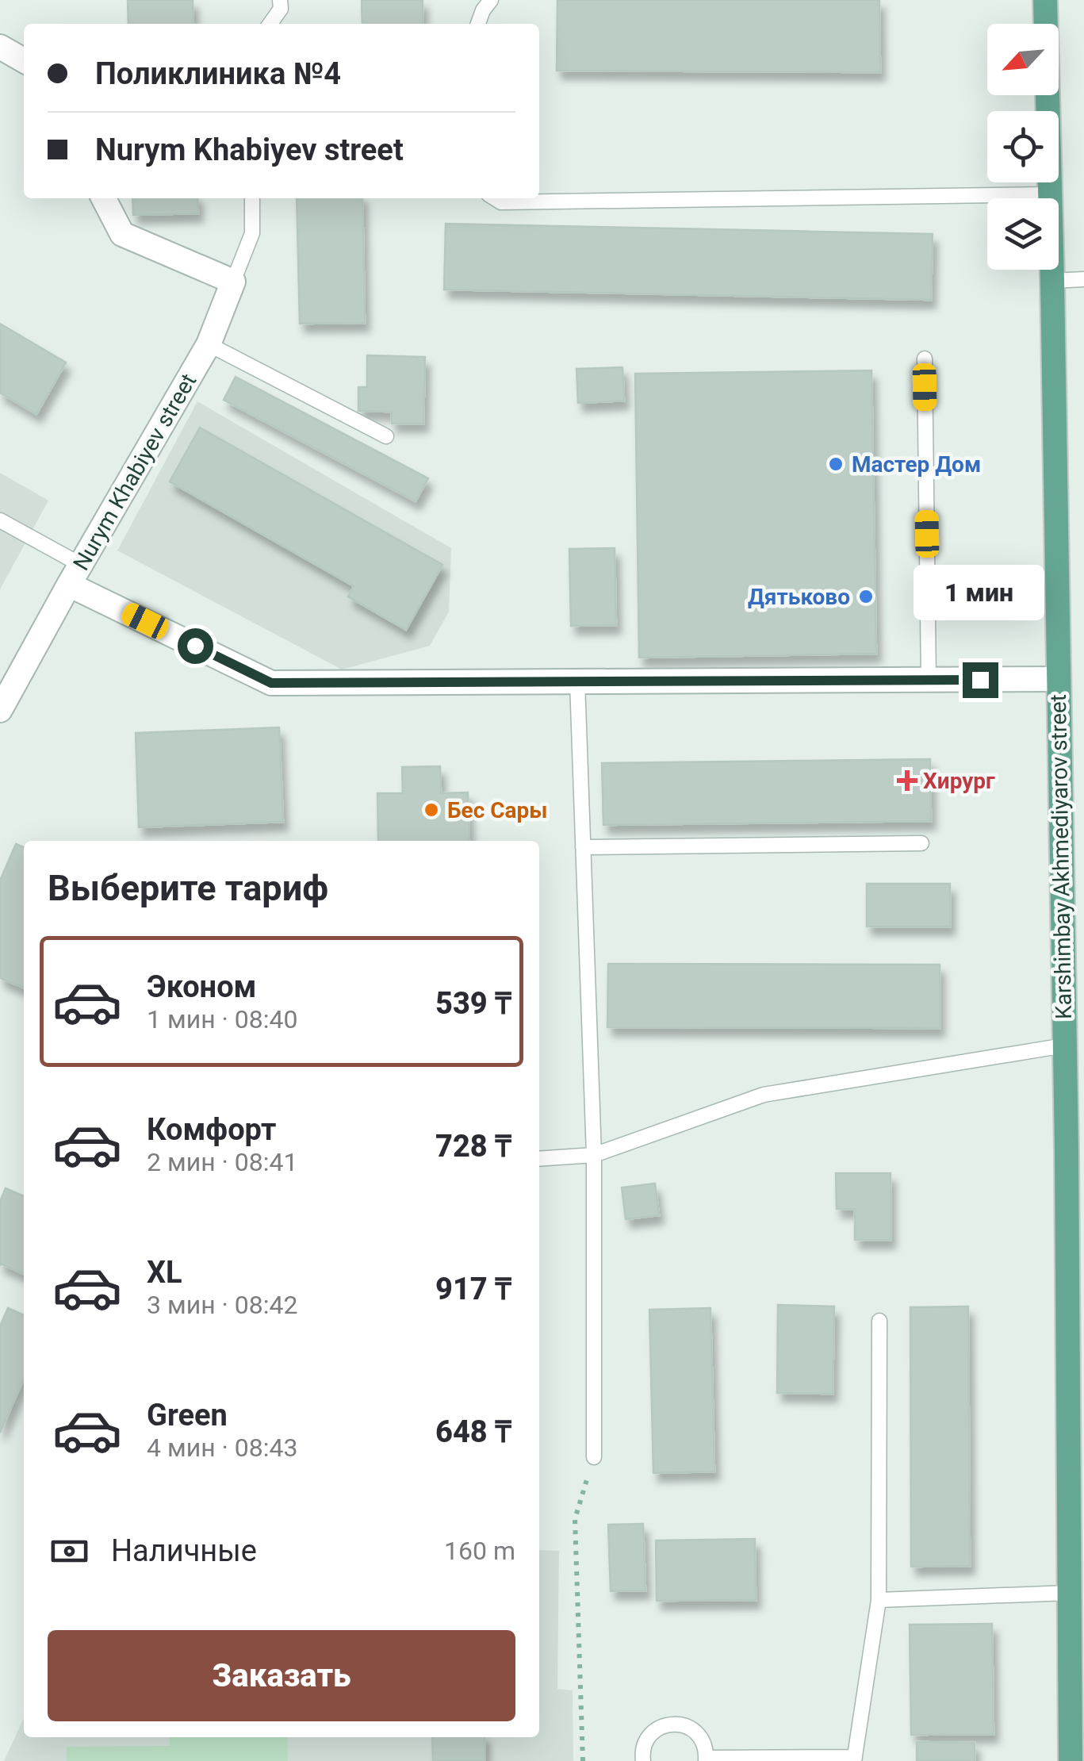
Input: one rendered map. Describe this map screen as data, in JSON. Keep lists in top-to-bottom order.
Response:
{
  "streets": {
    "main road": ["Karshimbay Akhmediyarov street"],
    "street": ["Nurym Khabiyev street"]
  },
  "crossings": [
    ["Nurym Khabiyev street", "Karshimbay Akhmediyarov street"]
  ],
  "places": {
    "other": ["Мастер Дом", "Дятьково", "Бес Сары"],
    "health": ["Хирург"]
  },
  "north": "bottom left",
  "page": {
    "banner": ["Поликлиника №4", "Nurym Khabiyev street"],
    "bubble": "1 мин",
    "heading": "Выберите тариф",
    "list": [
      {
        "name": "Эконом",
        "note": "1 мин · 08:40",
        "value": "539 ₸"
      },
      {
        "name": "Комфорт",
        "note": "2 мин · 08:41",
        "value": "728 ₸"
      },
      {
        "name": "XL",
        "note": "3 мин · 08:42",
        "value": "917 ₸"
      },
      {
        "name": "Green",
        "note": "4 мин · 08:43",
        "value": "648 ₸"
      }
    ],
    "pay": ["Наличные", "160 m"],
    "buttons": "Заказать"
  }
}
